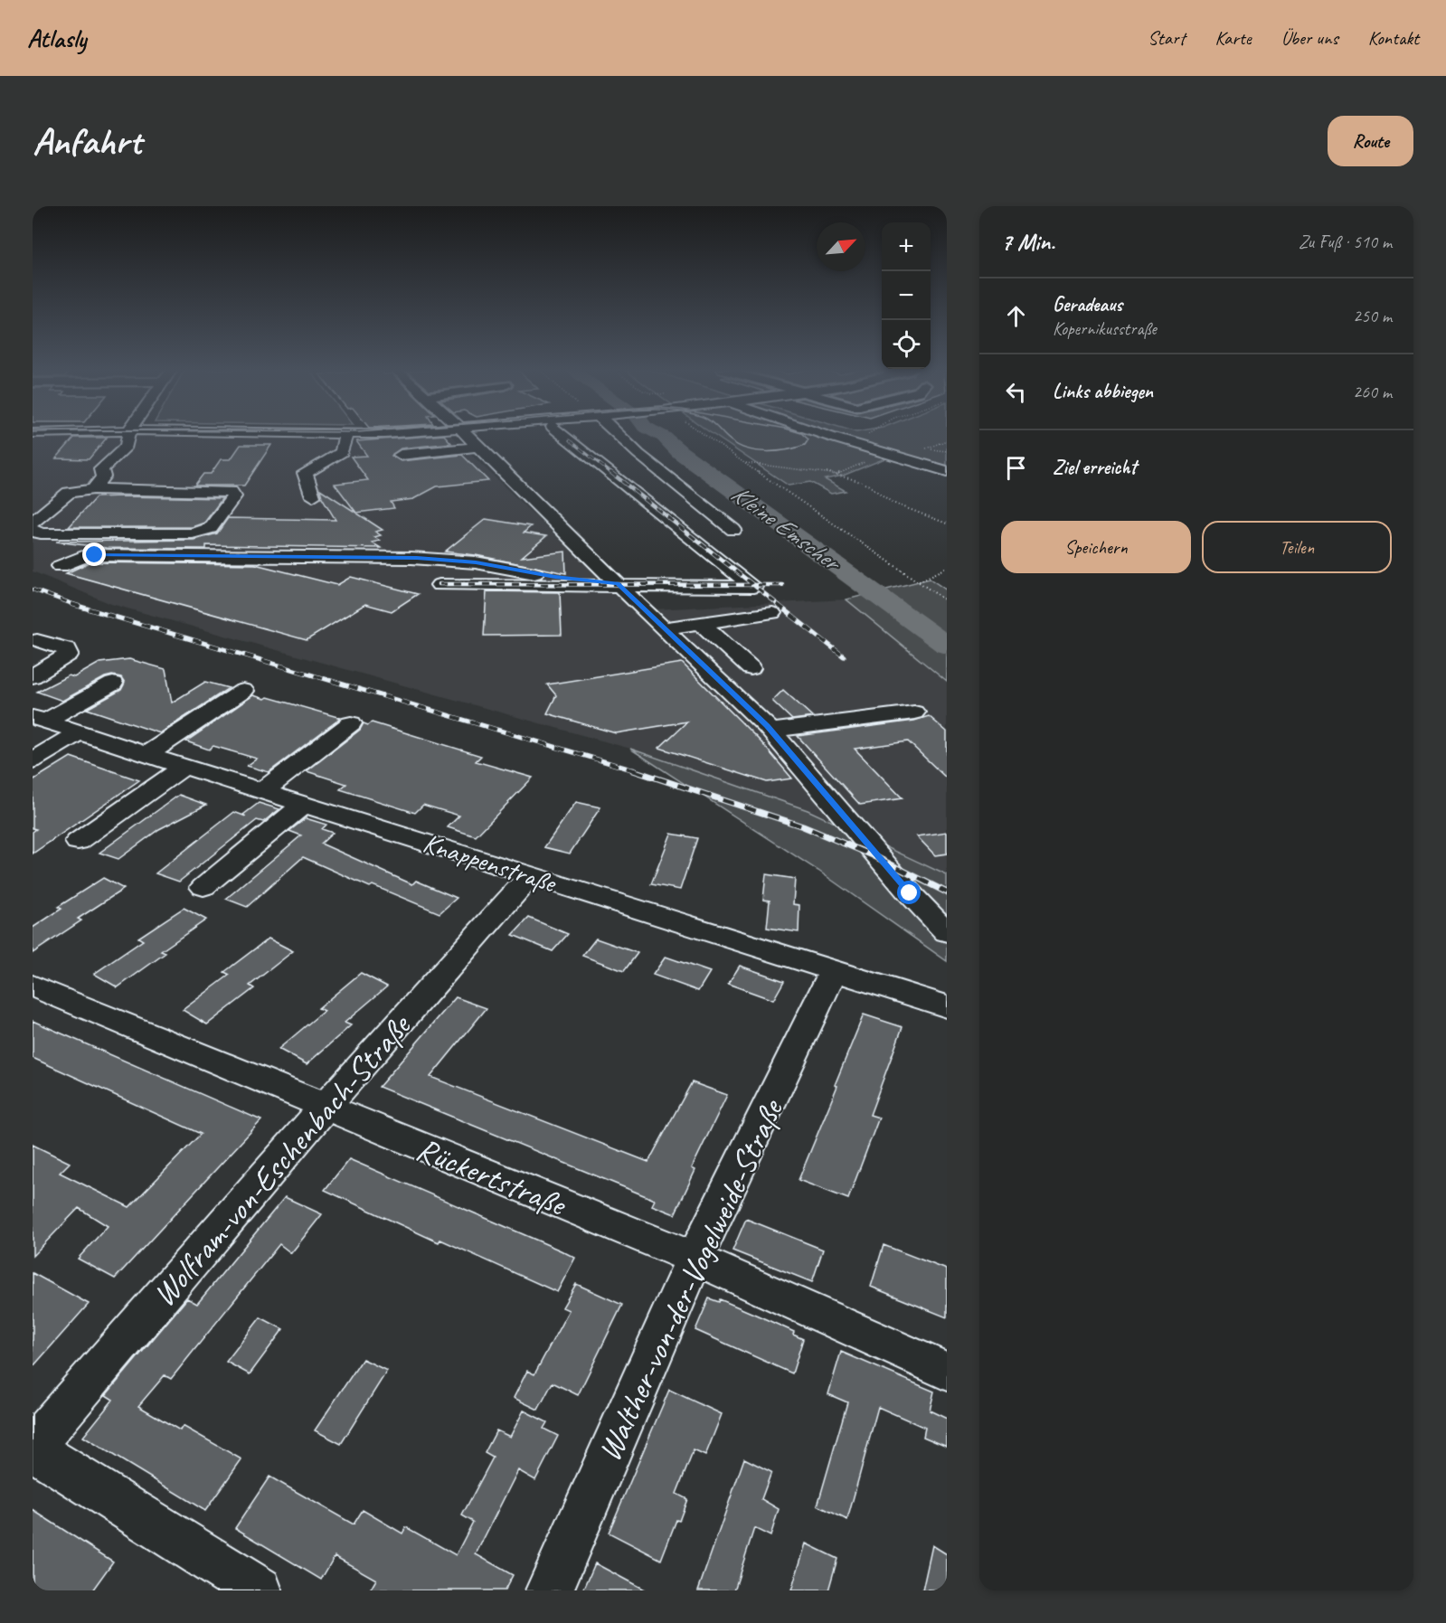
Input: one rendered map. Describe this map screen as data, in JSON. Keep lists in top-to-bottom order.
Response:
{
  "streets": {
    "street": [
      "Knappenstraße",
      "Wolfram-von-Eschenbach-Straße",
      "Rückertstraße",
      "Walther-von-der-Vogelweide-Straße"
    ]
  },
  "crossings": [
    ["Knappenstraße", "Wolfram-von-Eschenbach-Straße"],
    ["Knappenstraße", "Walther-von-der-Vogelweide-Straße"],
    ["Wolfram-von-Eschenbach-Straße", "Rückertstraße"],
    ["Rückertstraße", "Walther-von-der-Vogelweide-Straße"]
  ],
  "water": ["Kleine Emscher"],
  "north": "top right",
  "page": {
    "header": "Atlasly",
    "nav": [
      "Start",
      "Karte",
      "Über uns",
      "Kontakt"
    ],
    "buttons": [
      "Route",
      ["Speichern", "Teilen"]
    ],
    "title": "Anfahrt",
    "heading": ["7 Min.", "Zu Fuß · 510 m"],
    "map_buttons": ["+", "−"],
    "list": [
      ["Geradeaus", "Kopernikusstraße", "250 m"],
      ["Links abbiegen", "260 m"],
      "Ziel erreicht"
    ]
  }
}
